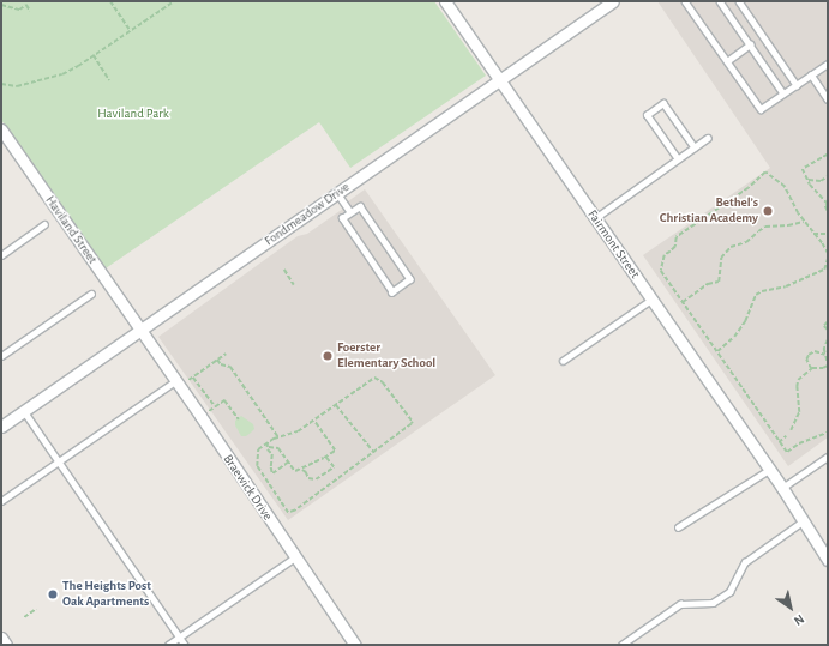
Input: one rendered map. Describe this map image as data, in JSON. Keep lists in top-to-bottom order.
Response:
{
  "streets": {
    "street": [
      "Fondmeadow Drive",
      "Haviland Street",
      "Fairmont Street",
      "Braewick Drive"
    ]
  },
  "crossings": [
    ["Fondmeadow Drive", "Haviland Street"],
    ["Fondmeadow Drive", "Fairmont Street"],
    ["Fondmeadow Drive", "Braewick Drive"],
    ["Haviland Street", "Braewick Drive"]
  ],
  "parks": ["Haviland Park"],
  "places": ["Bethel’s Christian Academy", "Foerster Elementary School", "The Heights Post Oak Apartments"],
  "north": "bottom right"
}
